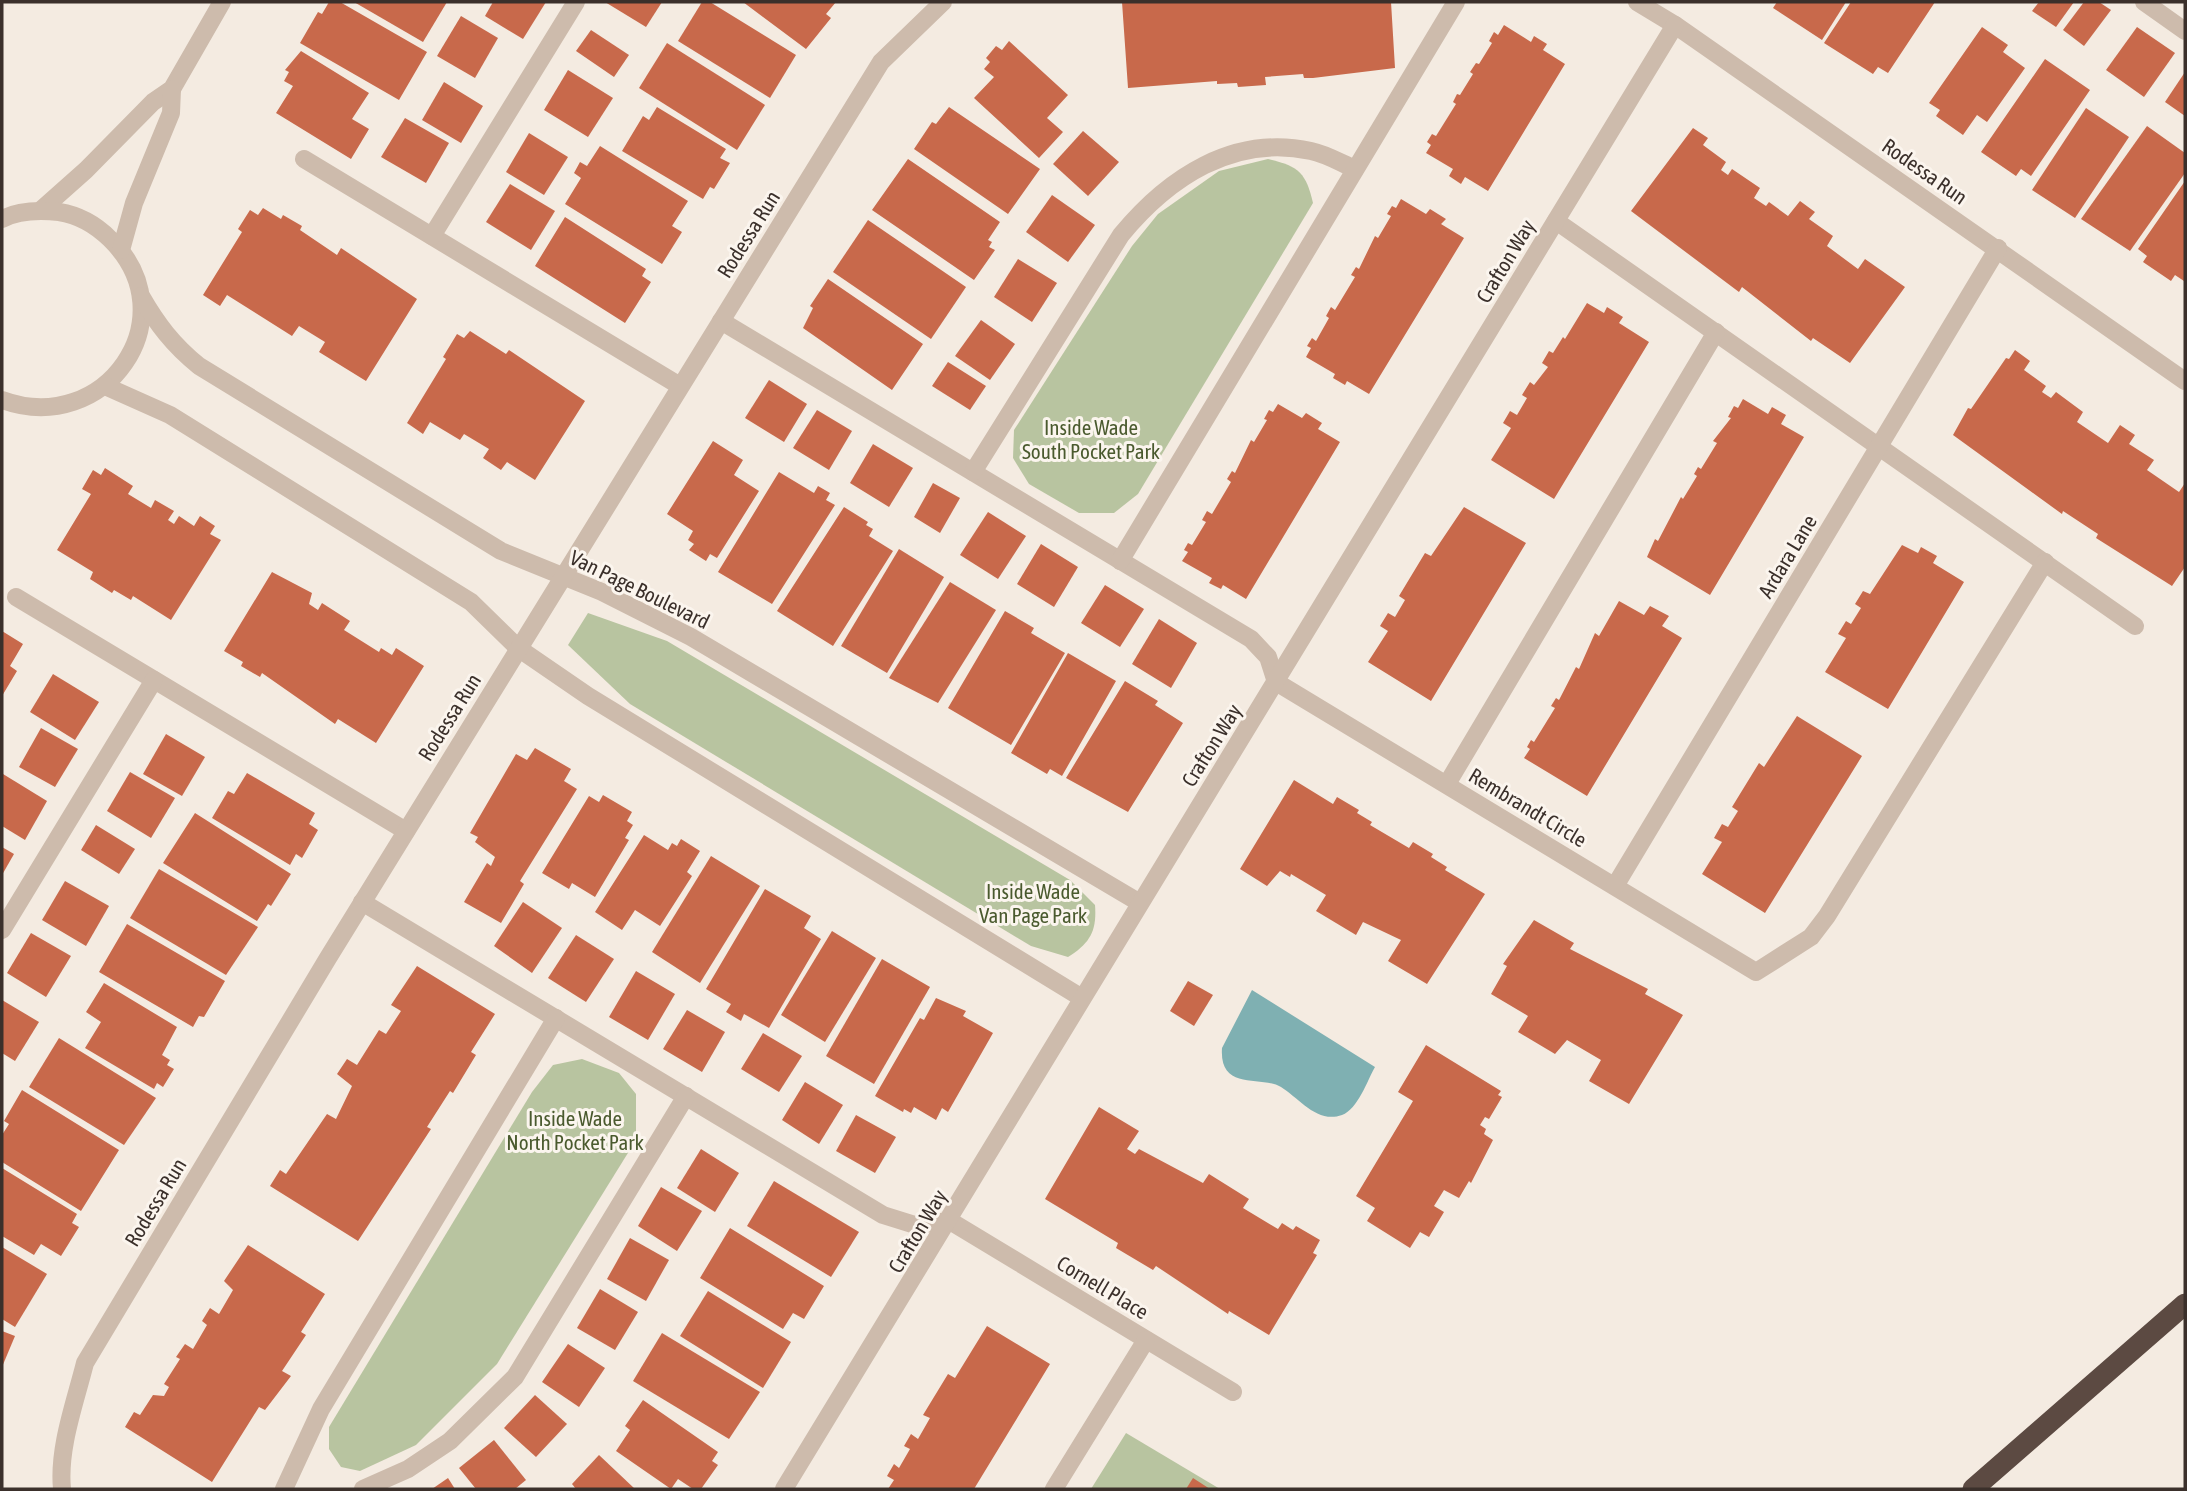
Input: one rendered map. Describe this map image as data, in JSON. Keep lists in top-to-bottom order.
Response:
{
  "streets": {
    "street": [
      "Rodessa Run",
      "Crafton Way",
      "Ardara Lane",
      "Van Page Boulevard",
      "Rembrandt Circle",
      "Cornell Place"
    ]
  },
  "crossings": [
    ["Rodessa Run", "Crafton Way"],
    ["Rodessa Run", "Ardara Lane"],
    ["Rodessa Run", "Van Page Boulevard"],
    ["Crafton Way", "Van Page Boulevard"],
    ["Crafton Way", "Rembrandt Circle"],
    ["Crafton Way", "Cornell Place"],
    ["Ardara Lane", "Rembrandt Circle"]
  ],
  "parks": ["Inside Wade South Pocket Park", "Inside Wade Van Page Park", "Inside Wade North Pocket Park"]
}
